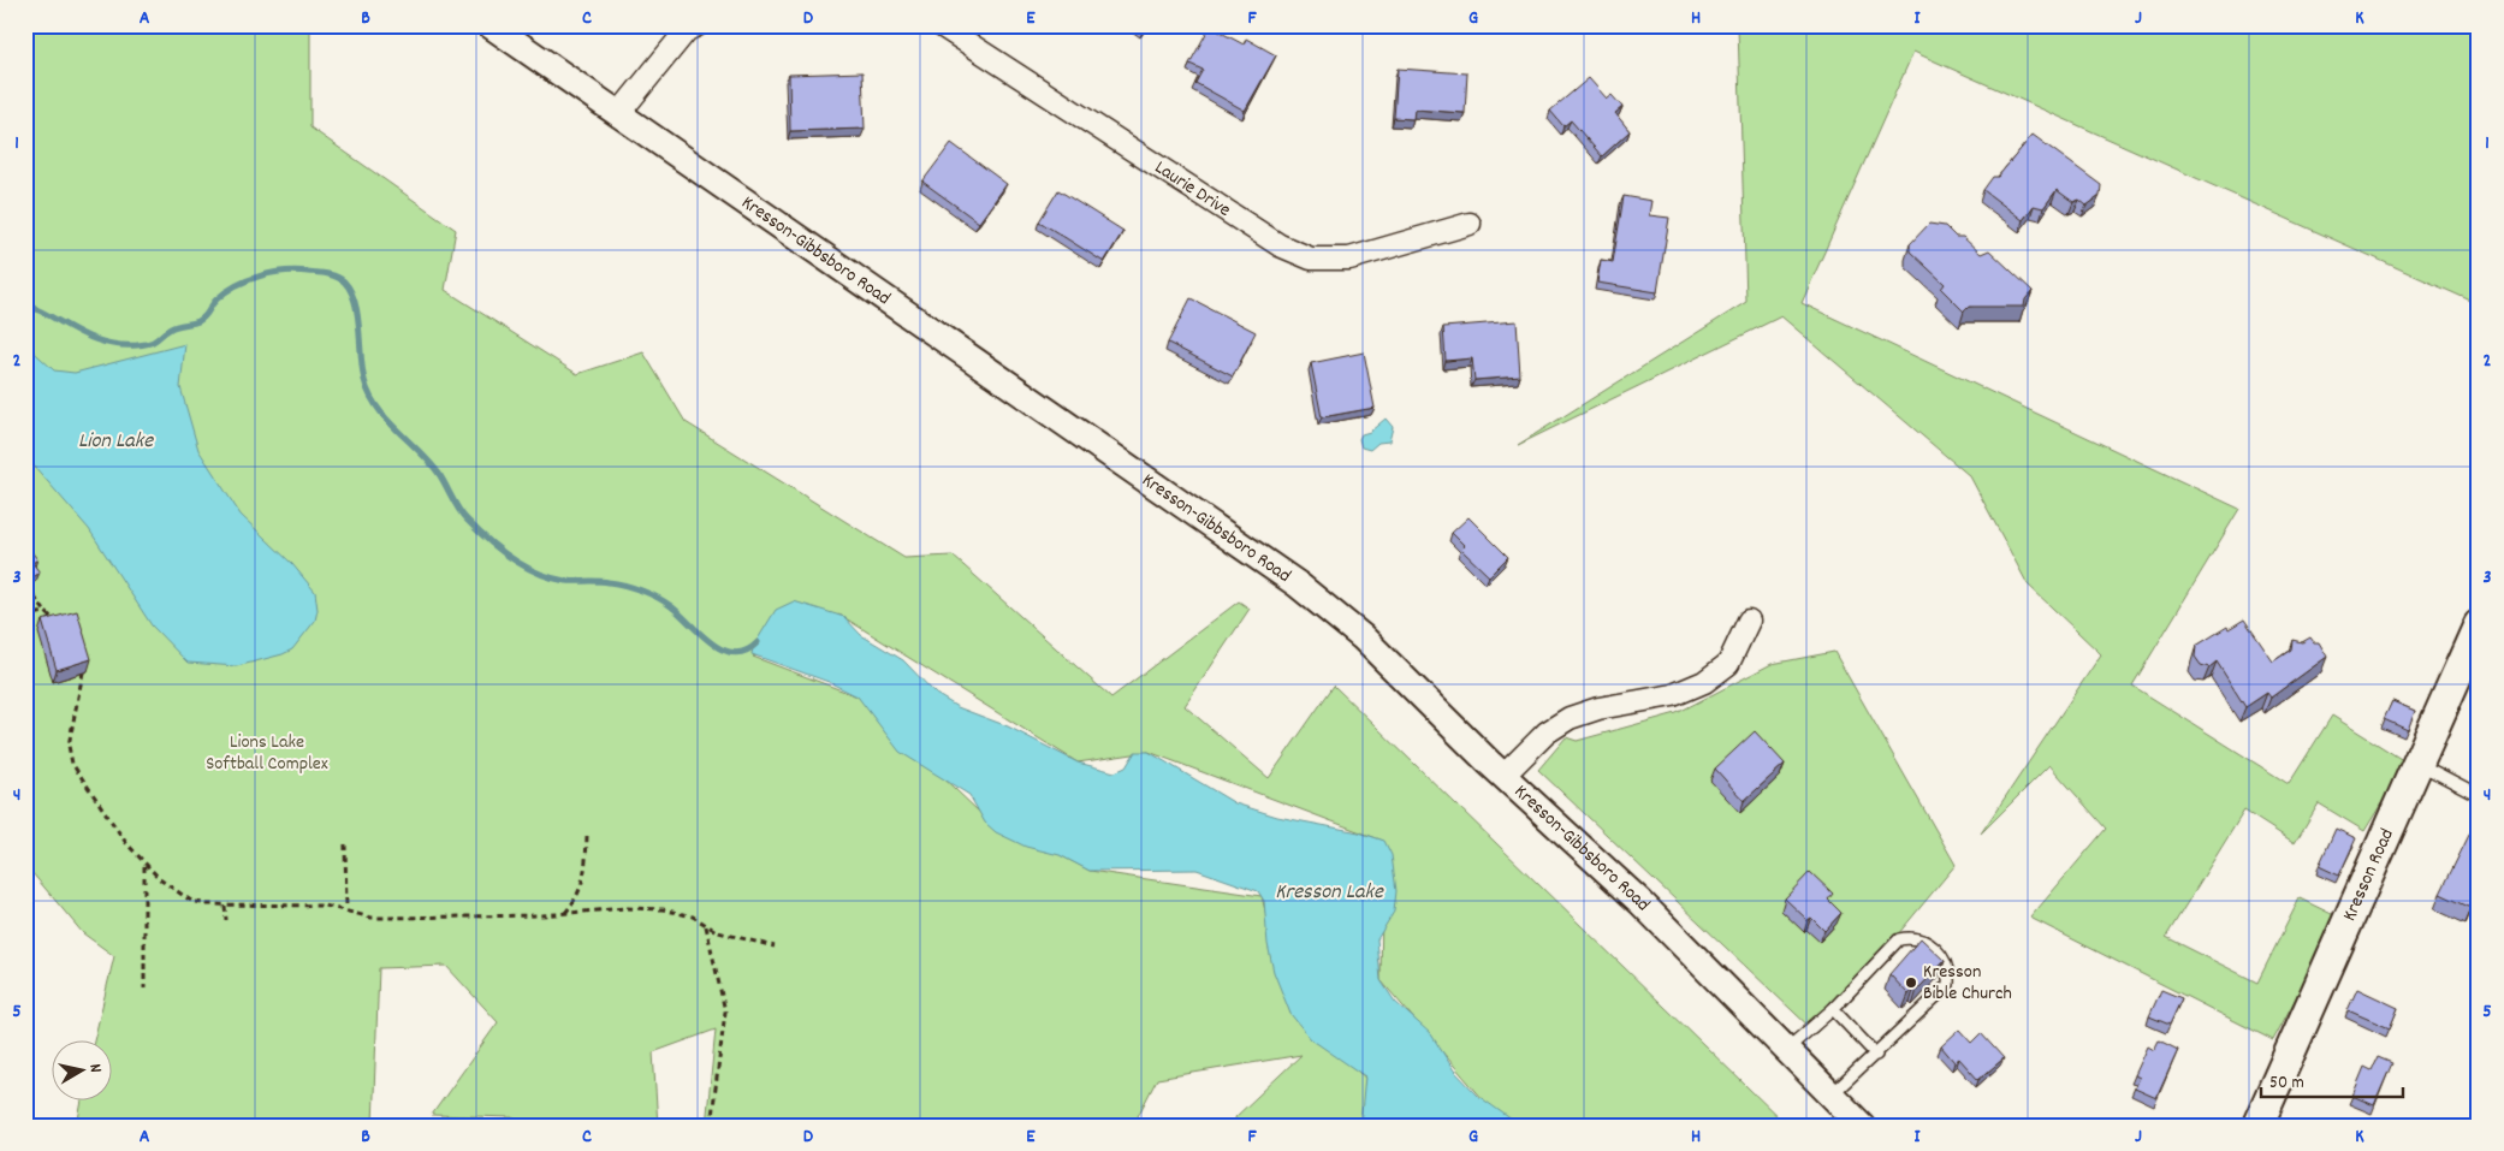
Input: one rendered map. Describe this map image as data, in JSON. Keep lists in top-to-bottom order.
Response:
{
  "streets": {
    "main road": ["Kresson Road"],
    "street": ["Laurie Drive", "Kresson-Gibbsboro Road"]
  },
  "water": ["Lion Lake", "Kresson Lake"],
  "parks": ["Lions Lake Softball Complex"],
  "places": ["Kresson Bible Church"],
  "scale_bar": "50 m",
  "north": "right",
  "grid": {
    "columns": [
      "A",
      "B",
      "C",
      "D",
      "E",
      "F",
      "G",
      "H",
      "I",
      "J",
      "K"
    ],
    "rows": [
      "1",
      "2",
      "3",
      "4",
      "5"
    ]
  }
}
